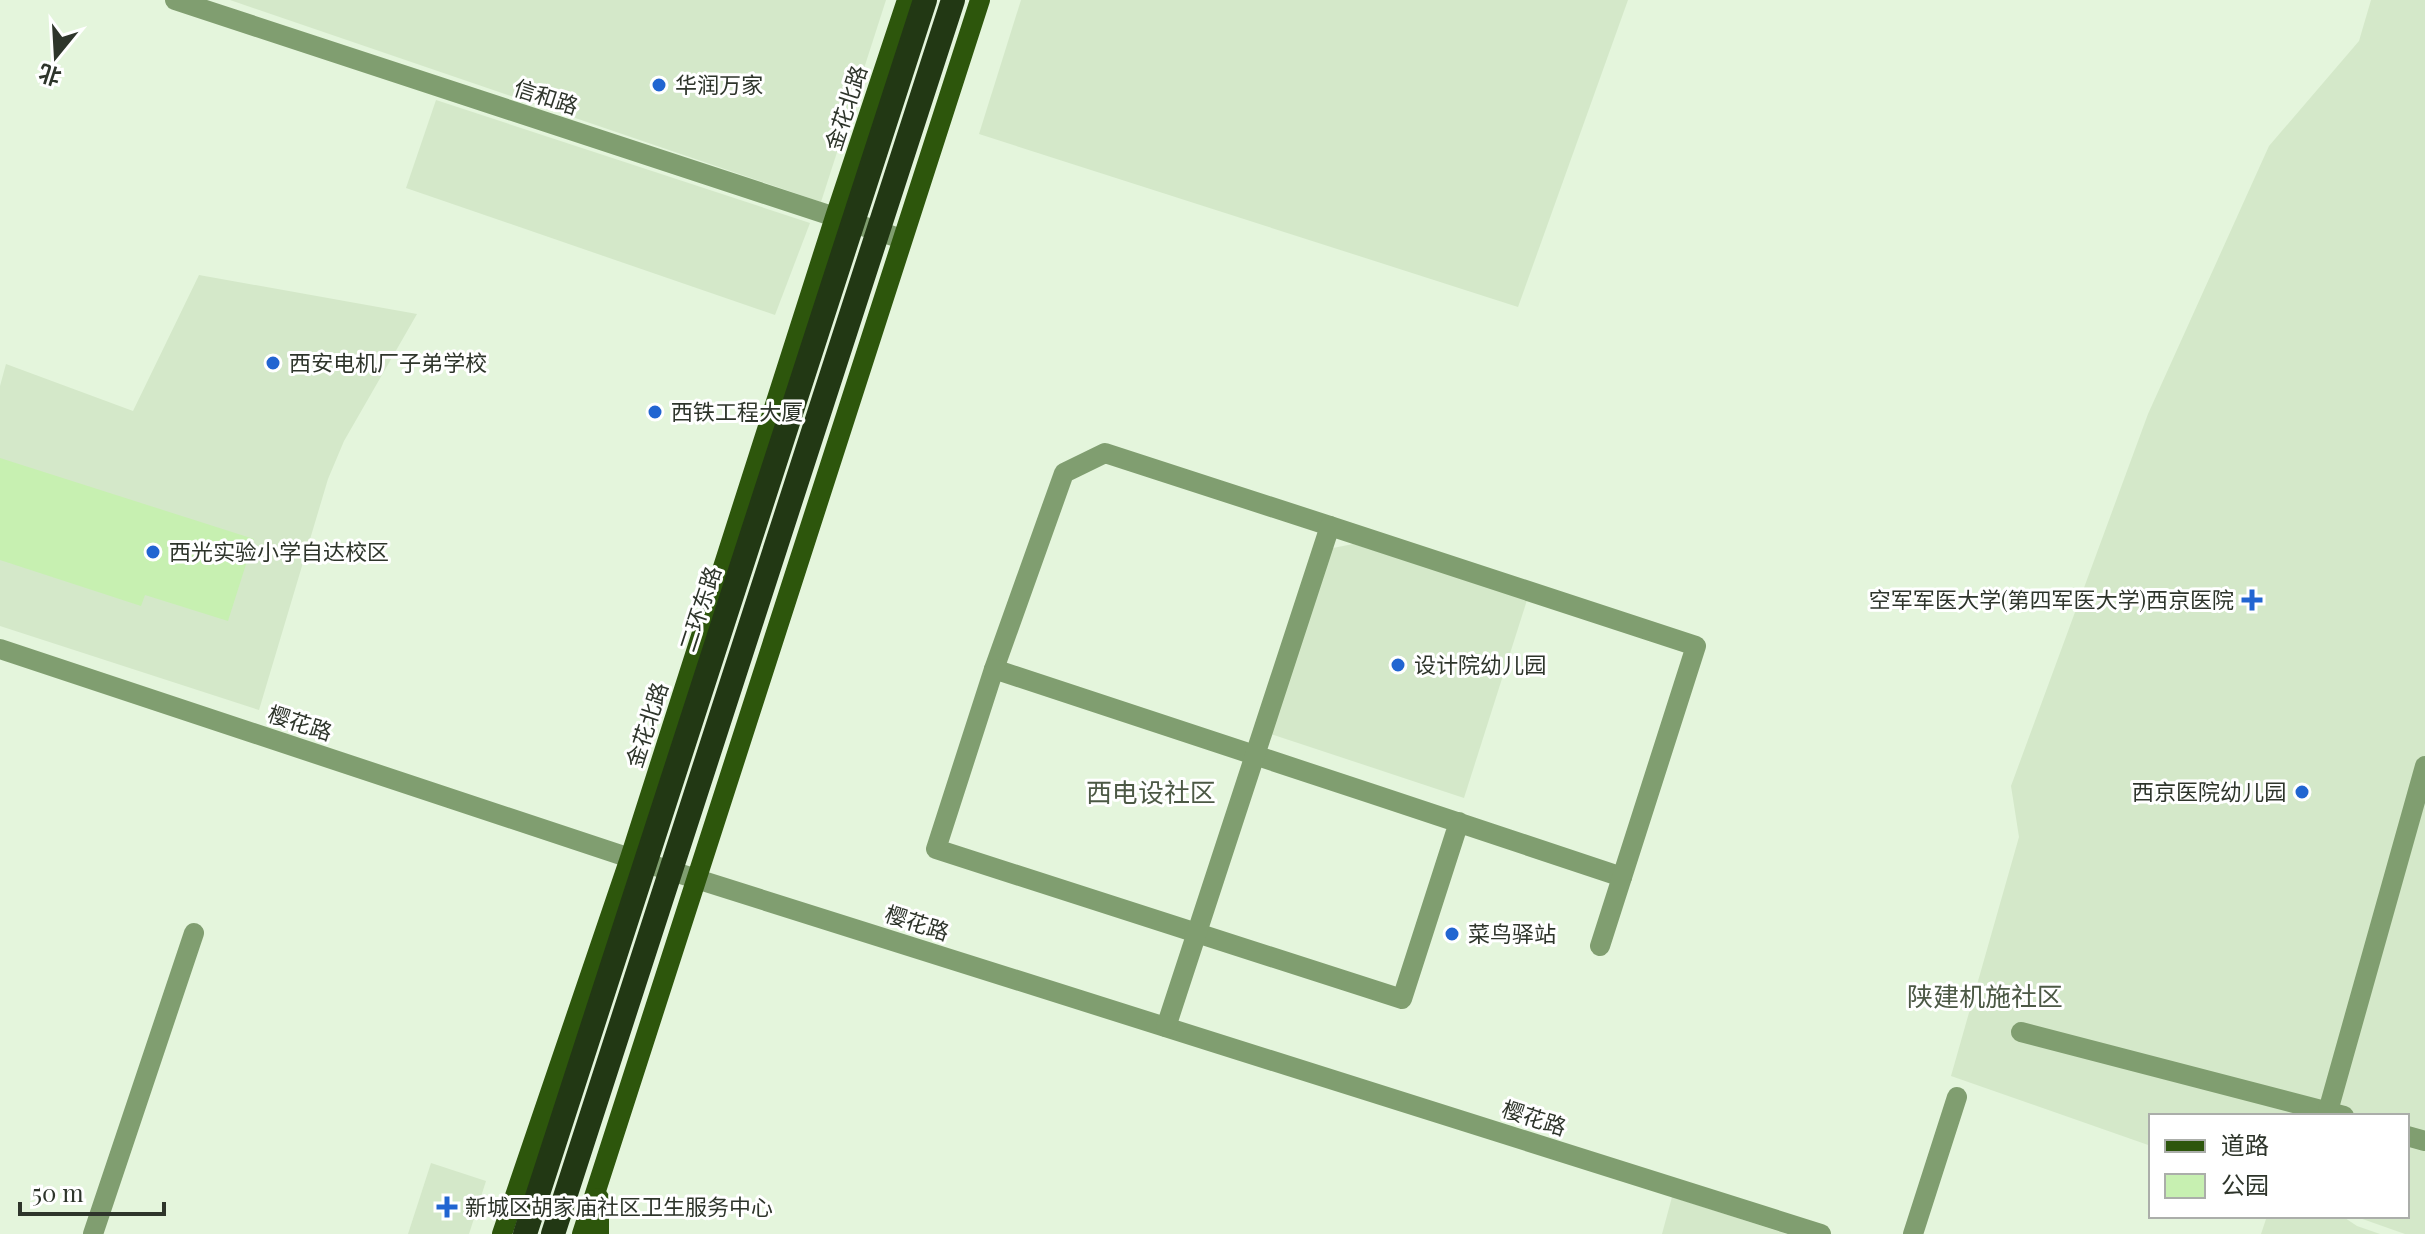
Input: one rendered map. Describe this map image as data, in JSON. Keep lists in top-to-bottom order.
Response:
{
  "streets": {
    "highway": ["二环东路"],
    "main road": ["金花北路"],
    "street": ["信和路", "樱花路"]
  },
  "crossings": [
    ["信和路", "金花北路"],
    ["金花北路", "樱花路"]
  ],
  "districts": ["西电设社区", "陕建机施社区"],
  "places": {
    "other": [
      "华润万家",
      "西安电机厂子弟学校",
      "西铁工程大厦",
      "西光实验小学自达校区",
      "设计院幼儿园",
      "西京医院幼儿园",
      "菜鸟驿站"
    ],
    "health": ["空军军医大学(第四军医大学)西京医院", "新城区胡家庙社区卫生服务中心"]
  },
  "legend": ["道路", "公园"],
  "scale_bar": "50 m",
  "north": "bottom"
}
